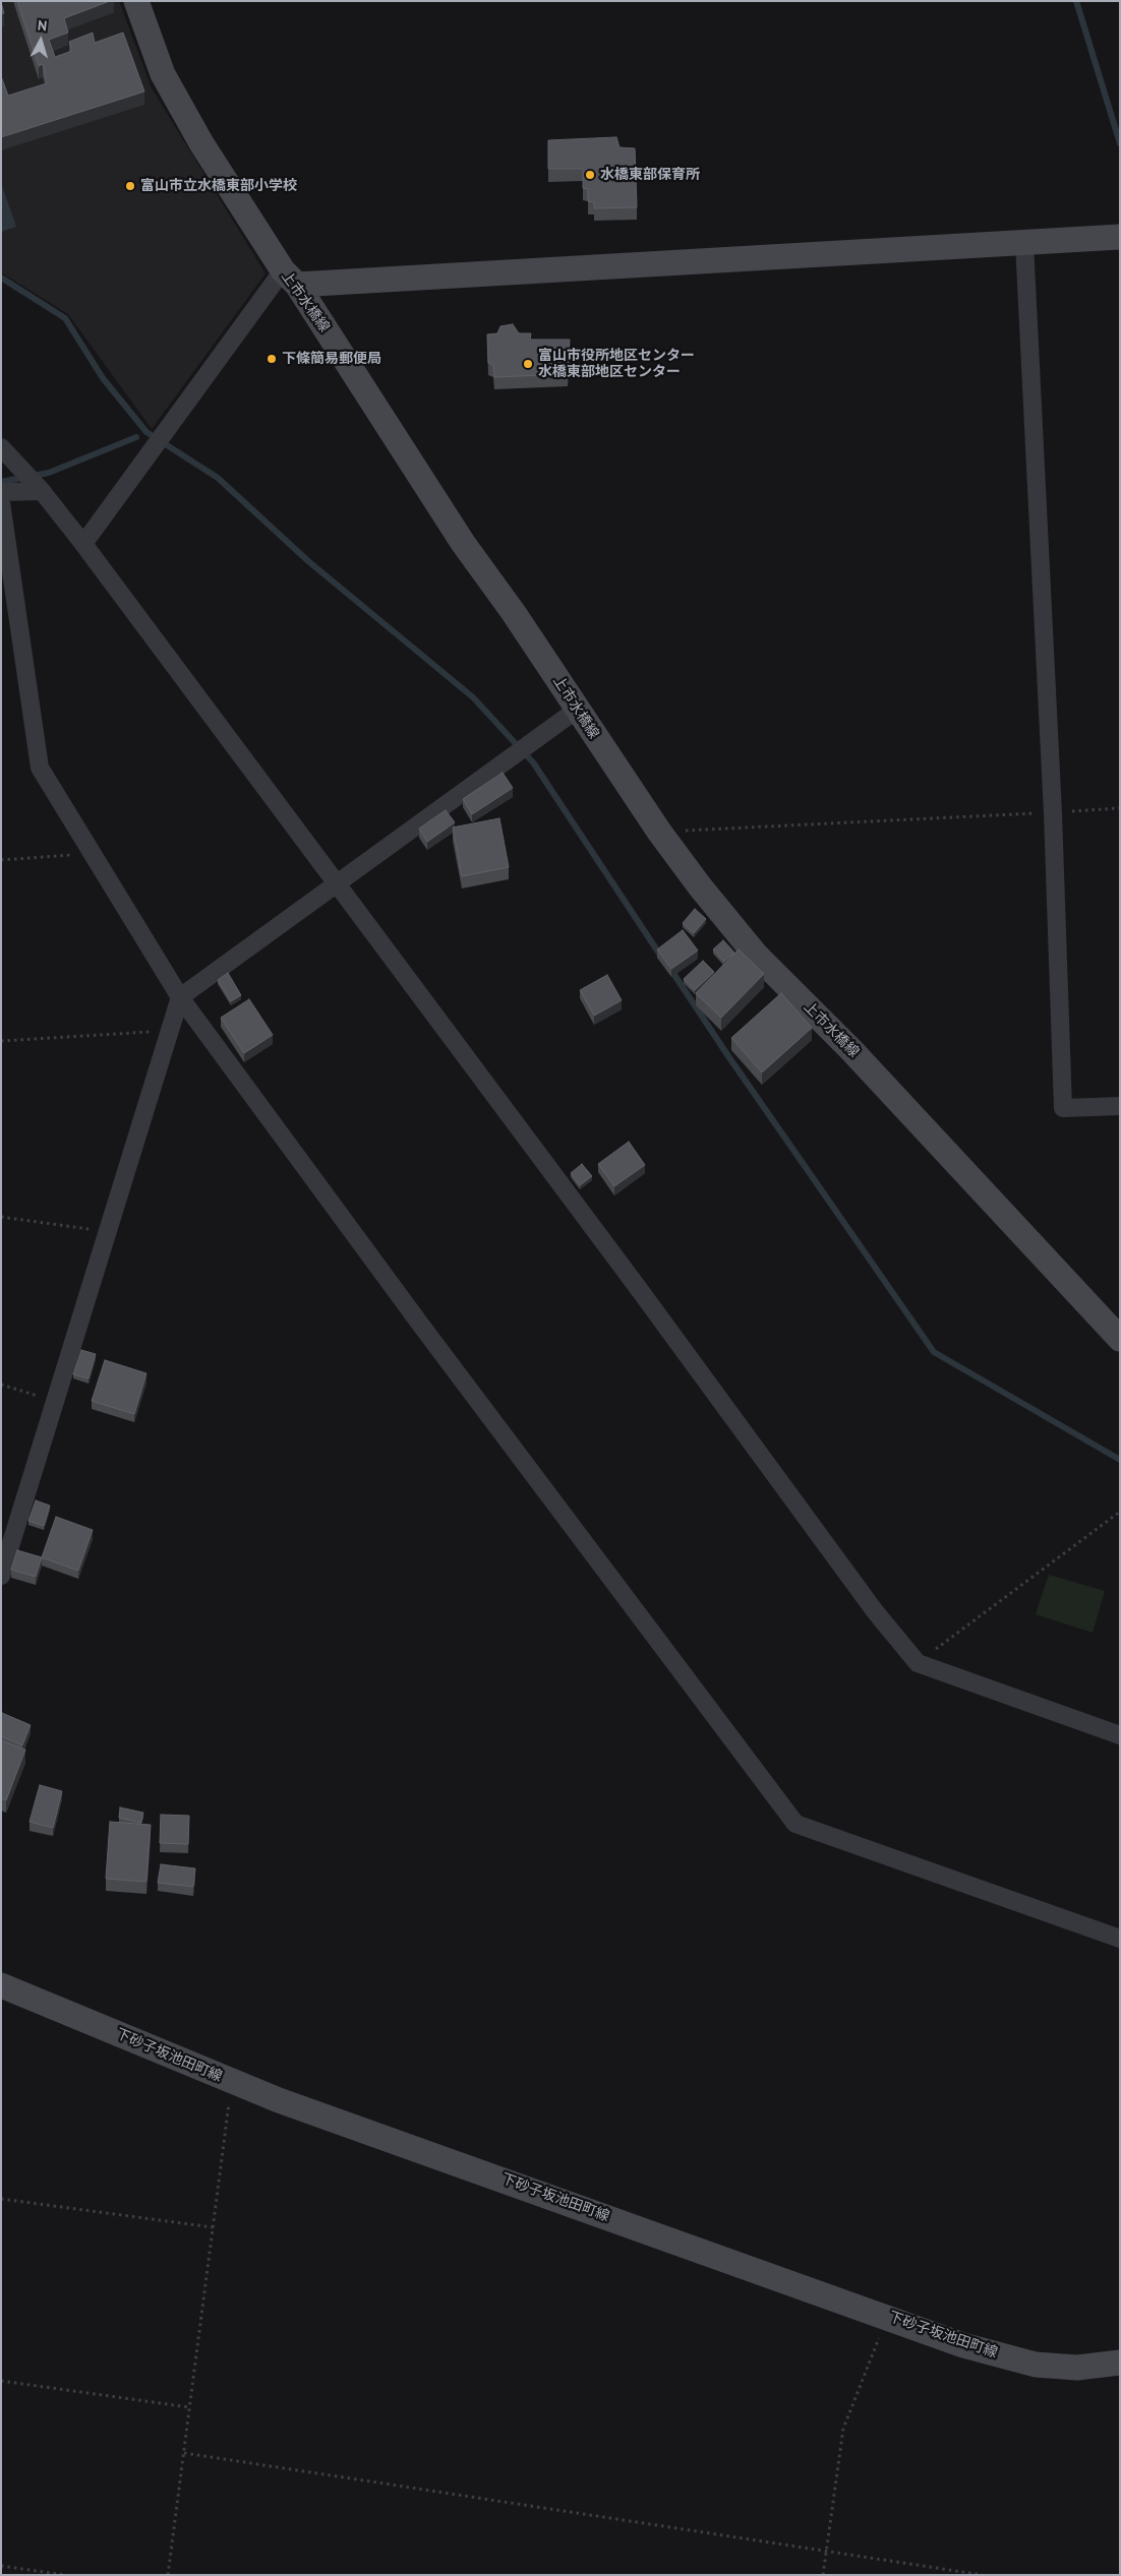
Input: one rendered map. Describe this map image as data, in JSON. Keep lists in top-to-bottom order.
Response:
{
  "streets": {
    "main road": ["上市水橋線", "下砂子坂池田町線"]
  },
  "places": [
    "水橋東部保育所",
    "富山市立水橋東部小学校",
    "下條簡易郵便局",
    "富山市役所地区センター 水橋東部地区センター"
  ],
  "north": "top"
}
